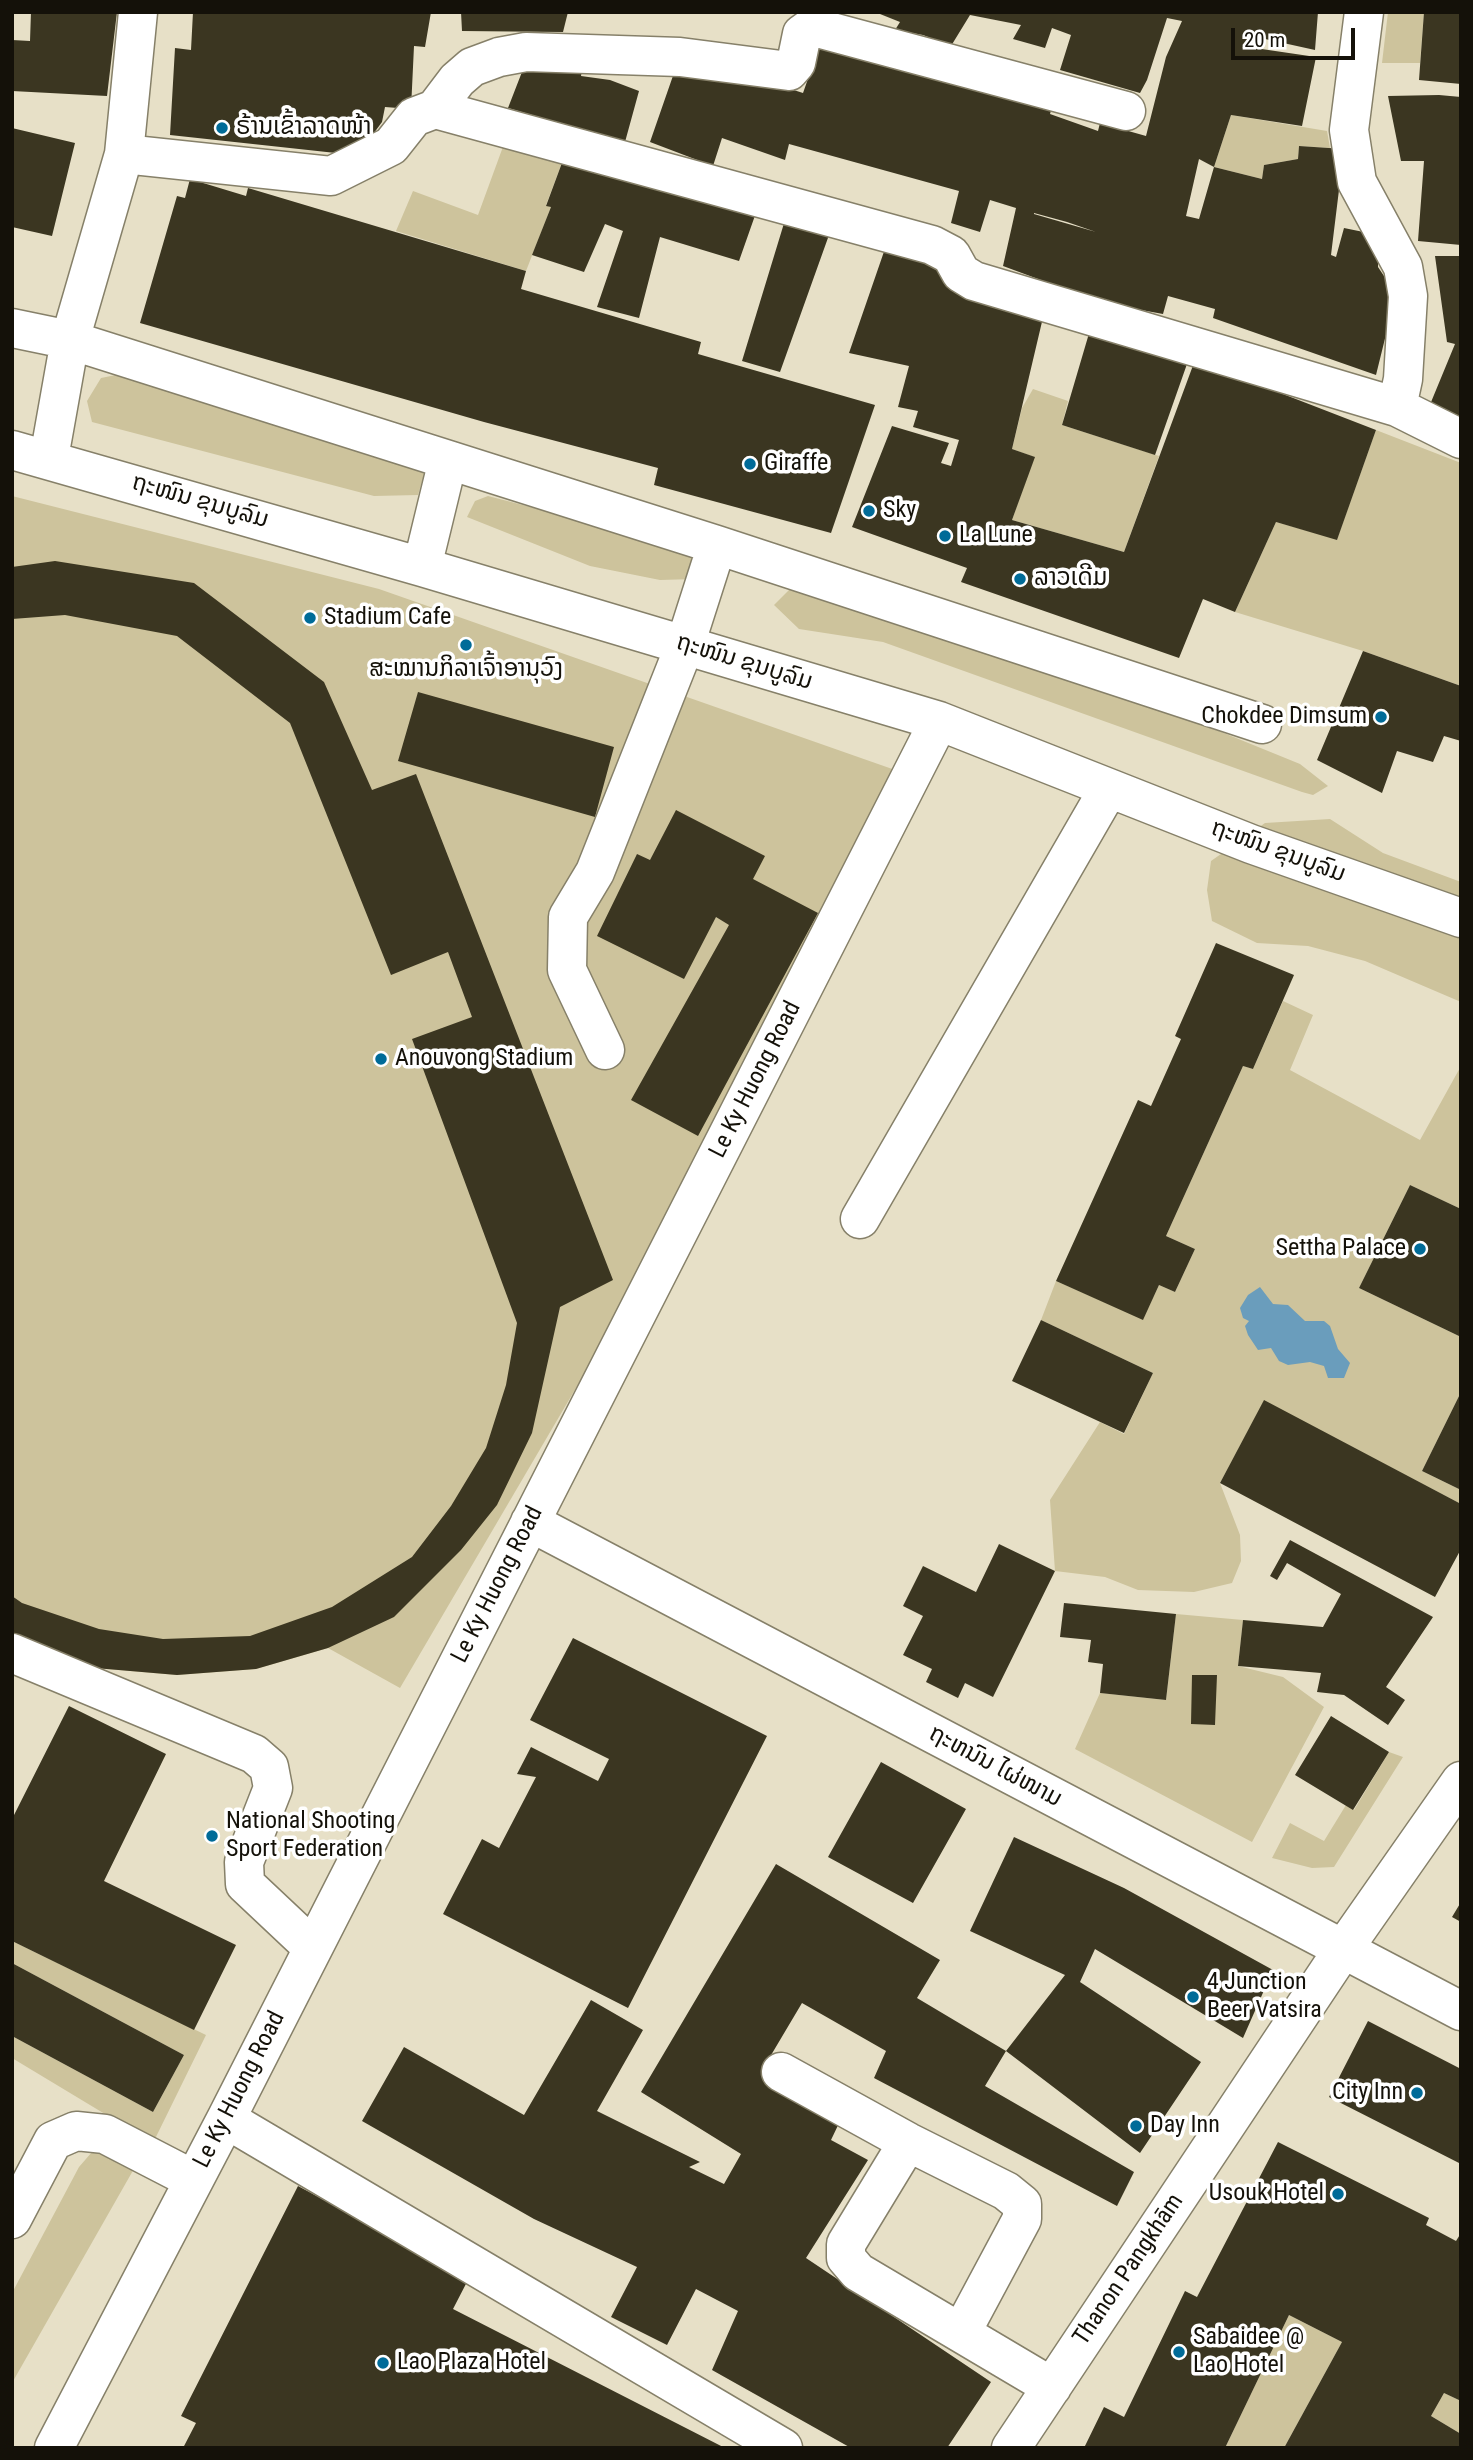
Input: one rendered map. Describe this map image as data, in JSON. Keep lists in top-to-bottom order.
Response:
{
  "streets": {
    "street": [
      "ຖະໜົນ ຂຸນບູລົມ",
      "Le Ky Huong Road",
      "ຖະຫນົນ ໄຜ່ໜາມ",
      "Thanon Pangkhām"
    ]
  },
  "crossings": [
    ["ຖະໜົນ ຂຸນບູລົມ", "Le Ky Huong Road"],
    ["Le Ky Huong Road", "ຖະຫນົນ ໄຜ່ໜາມ"],
    ["ຖະຫນົນ ໄຜ່ໜາມ", "Thanon Pangkhām"]
  ],
  "places": [
    "ຣ້ານເຂົ້າລາດໜ້າ",
    "Giraffe",
    "Sky",
    "La Lune",
    "ລາວເດີມ",
    "Stadium Cafe",
    "ສະໝານກິລາເຈົ້າອານຸວົງ",
    "Chokdee Dimsum",
    "Anouvong Stadium",
    "Settha Palace",
    "National Shooting Sport Federation",
    "4 Junction Beer Vatsira",
    "City Inn",
    "Day Inn",
    "Usouk Hotel",
    "Sabaidee @ Lao Hotel",
    "Lao Plaza Hotel"
  ],
  "scale_bar": "20 m"
}
